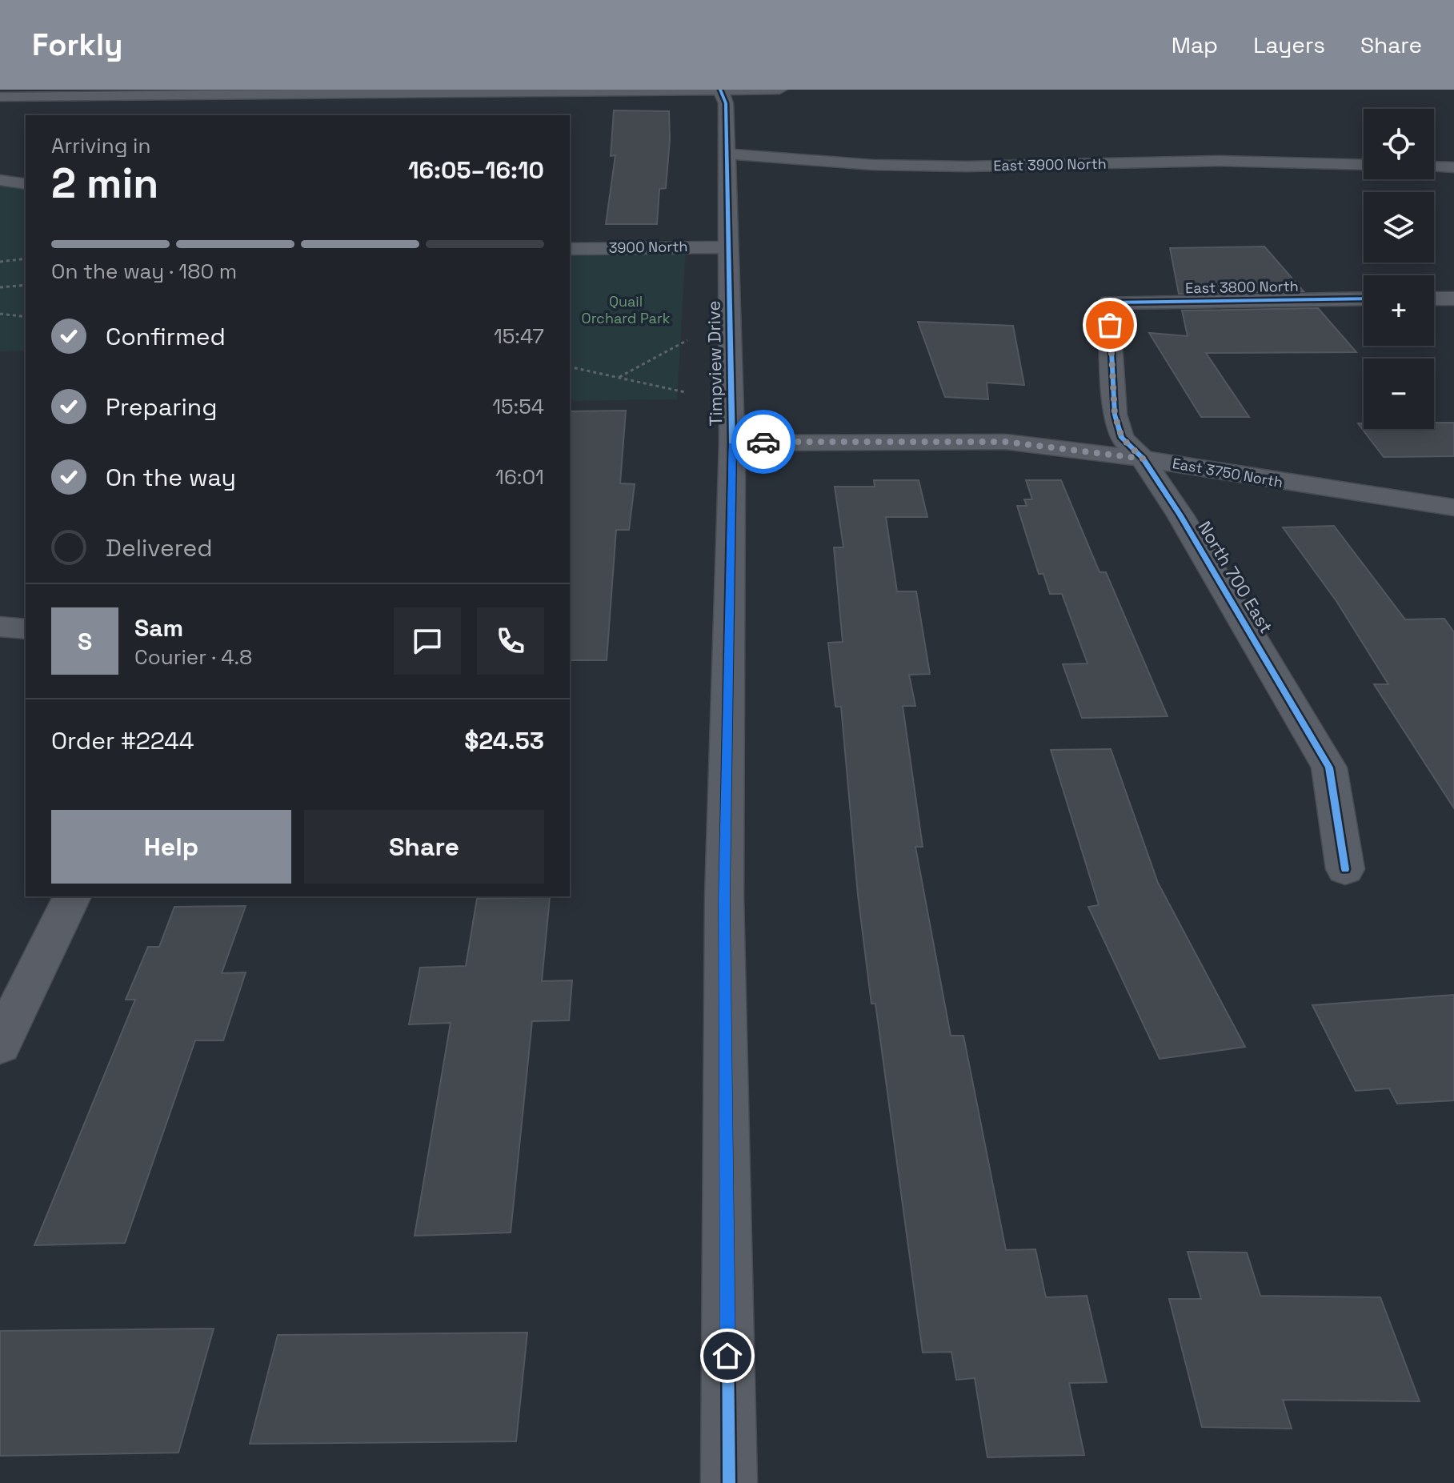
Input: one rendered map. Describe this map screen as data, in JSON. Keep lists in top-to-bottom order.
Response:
{
  "streets": {
    "street": [
      "East 3900 North",
      "3900 North",
      "East 3800 North",
      "Timpview Drive",
      "East 3750 North",
      "North 700 East"
    ]
  },
  "crossings": [
    ["East 3900 North", "Timpview Drive"],
    ["3900 North", "Timpview Drive"],
    ["East 3800 North", "North 700 East"],
    ["Timpview Drive", "East 3750 North"],
    ["East 3750 North", "North 700 East"]
  ],
  "parks": ["Quail Orchard Park"],
  "page": {
    "header": "Forkly",
    "nav": ["Map", "Layers", "Share"],
    "map_buttons": ["+", "−"],
    "heading": ["2 min", "Arriving in", "16:05–16:10"],
    "panel": [
      "Sam",
      "Courier · 4.8",
      "Order #2244",
      "$24.53"
    ],
    "bar": "On the way · 180 m",
    "list": [
      ["Confirmed", "15:47"],
      ["Preparing", "15:54"],
      ["On the way", "16:01"],
      "Delivered"
    ],
    "round": "S",
    "buttons": ["Help", "Share"]
  }
}
